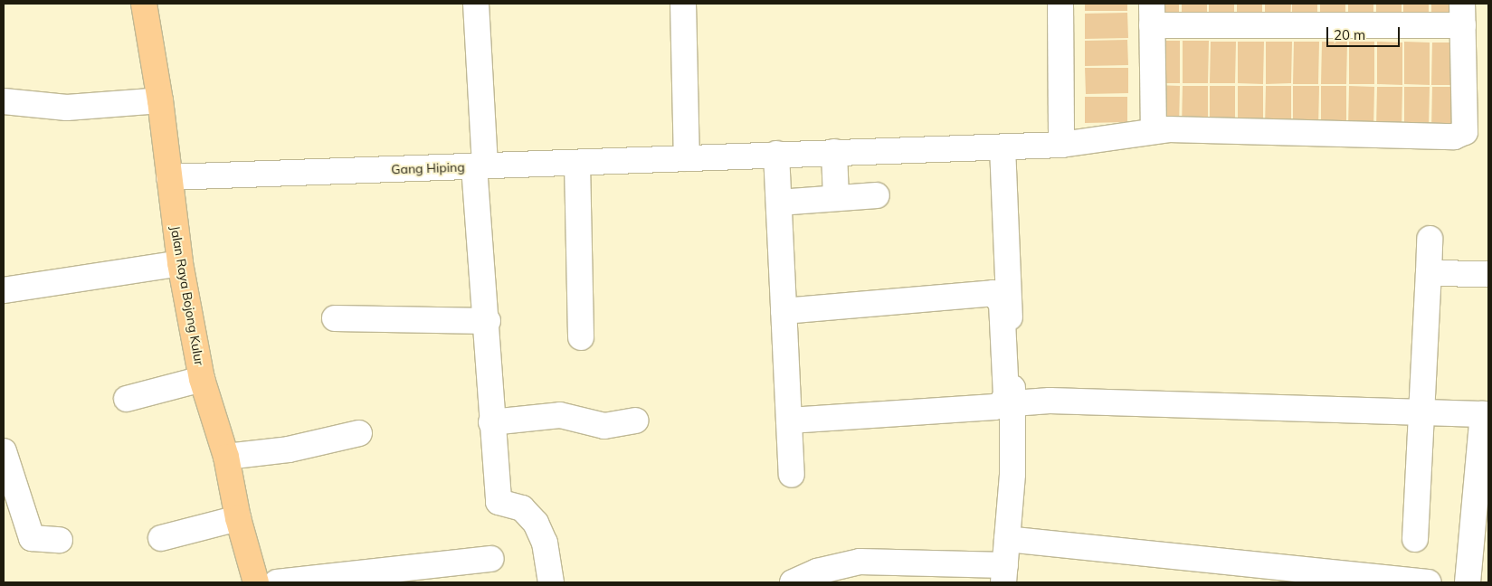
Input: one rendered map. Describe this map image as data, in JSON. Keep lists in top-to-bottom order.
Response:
{
  "streets": {
    "main road": ["Jalan Raya Bojong Kulur"],
    "street": ["Gang Hiping"]
  },
  "crossings": [
    ["Gang Hiping", "Jalan Raya Bojong Kulur"]
  ],
  "scale_bar": "20 m"
}
